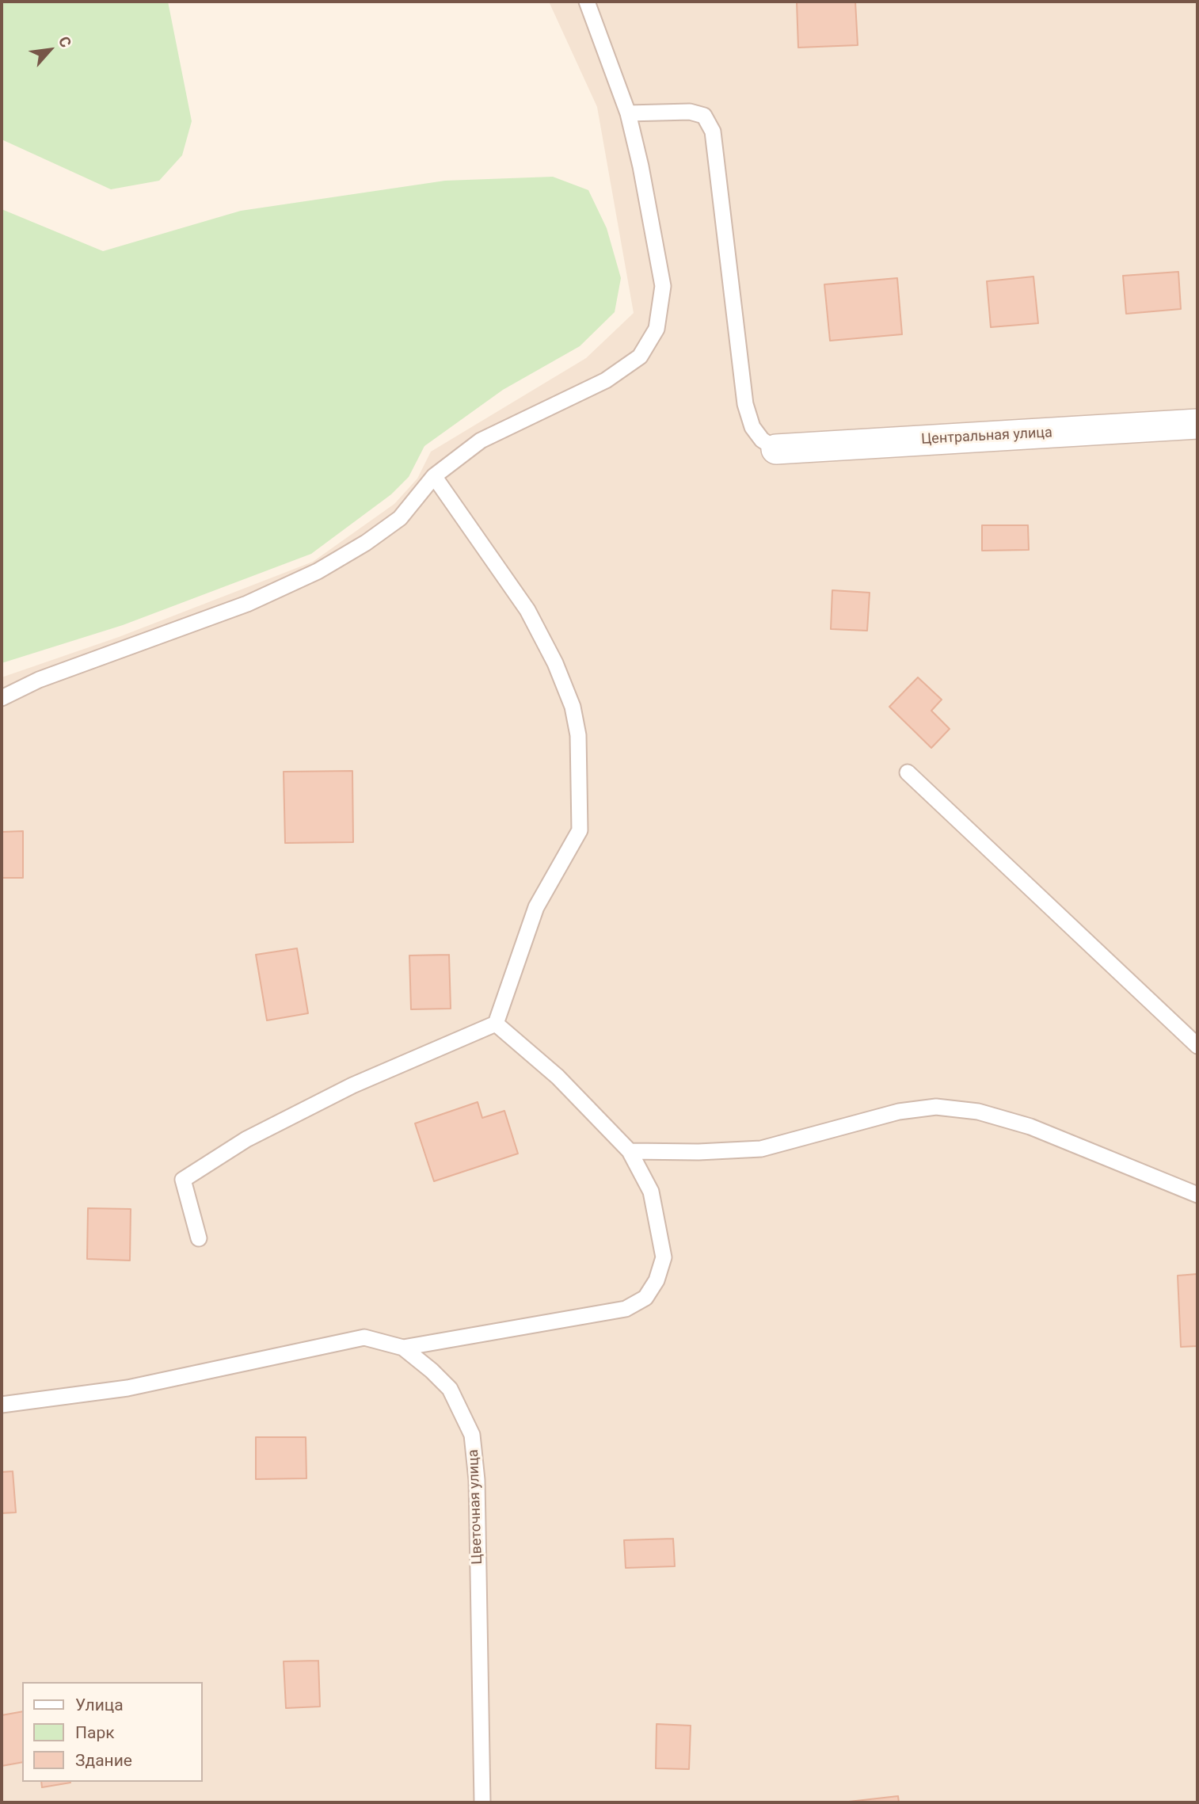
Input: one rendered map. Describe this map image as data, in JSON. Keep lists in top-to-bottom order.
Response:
{
  "streets": {
    "street": ["Центральная улица"],
    "lane": ["Цветочная улица"]
  },
  "legend": ["Улица", "Парк", "Здание"],
  "north": "top right"
}
